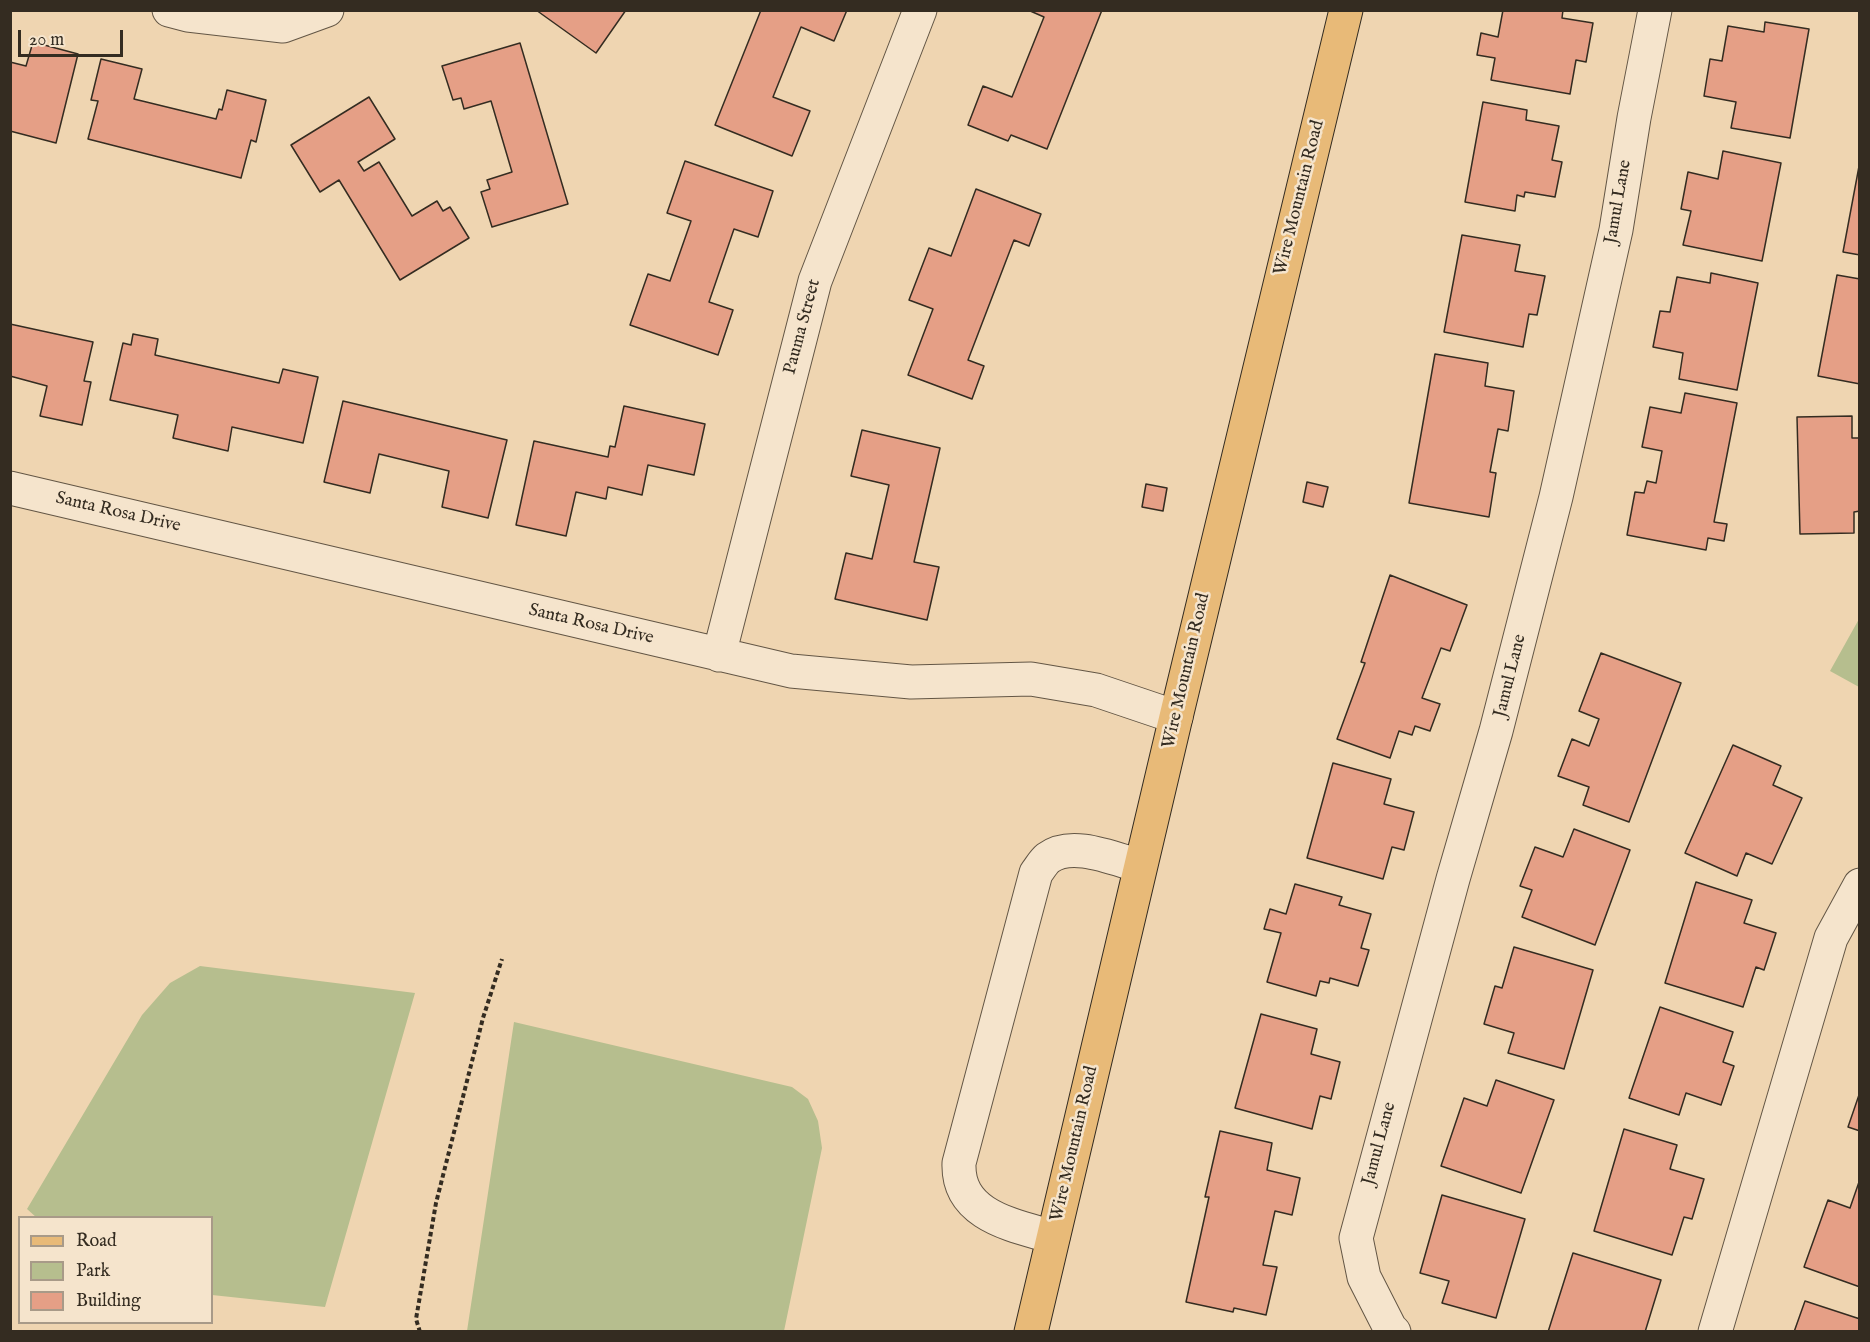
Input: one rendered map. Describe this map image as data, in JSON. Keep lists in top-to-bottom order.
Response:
{
  "streets": {
    "main road": ["Wire Mountain Road"],
    "street": ["Jamul Lane", "Pauma Street", "Santa Rosa Drive"]
  },
  "crossings": [
    ["Wire Mountain Road", "Santa Rosa Drive"],
    ["Pauma Street", "Santa Rosa Drive"]
  ],
  "legend": ["Road", "Park", "Building"],
  "scale_bar": "20 m"
}
